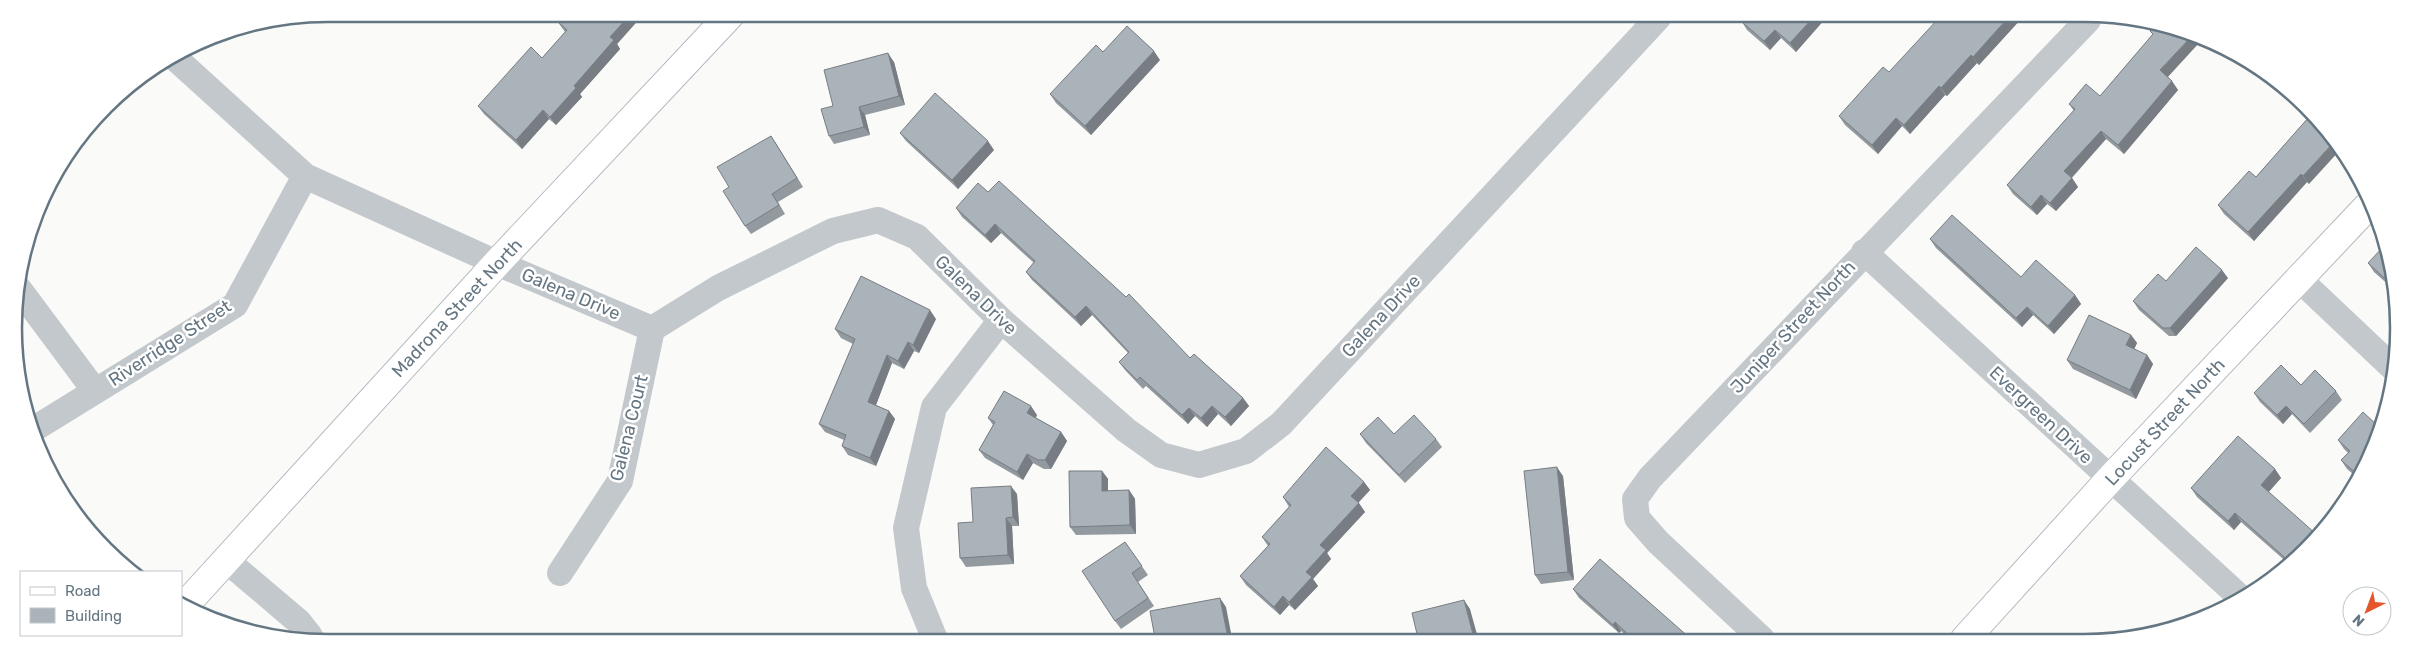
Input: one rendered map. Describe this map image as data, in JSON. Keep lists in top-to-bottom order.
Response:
{
  "streets": {
    "street": [
      "Galena Drive",
      "Madrona Street North",
      "Juniper Street North",
      "Riverridge Street",
      "Evergreen Drive",
      "Locust Street North",
      "Galena Court"
    ]
  },
  "crossings": [
    ["Galena Drive", "Madrona Street North"],
    ["Galena Drive", "Riverridge Street"],
    ["Galena Drive", "Galena Court"],
    ["Juniper Street North", "Evergreen Drive"],
    ["Evergreen Drive", "Locust Street North"]
  ],
  "legend": ["Road", "Building"],
  "north": "bottom left"
}
